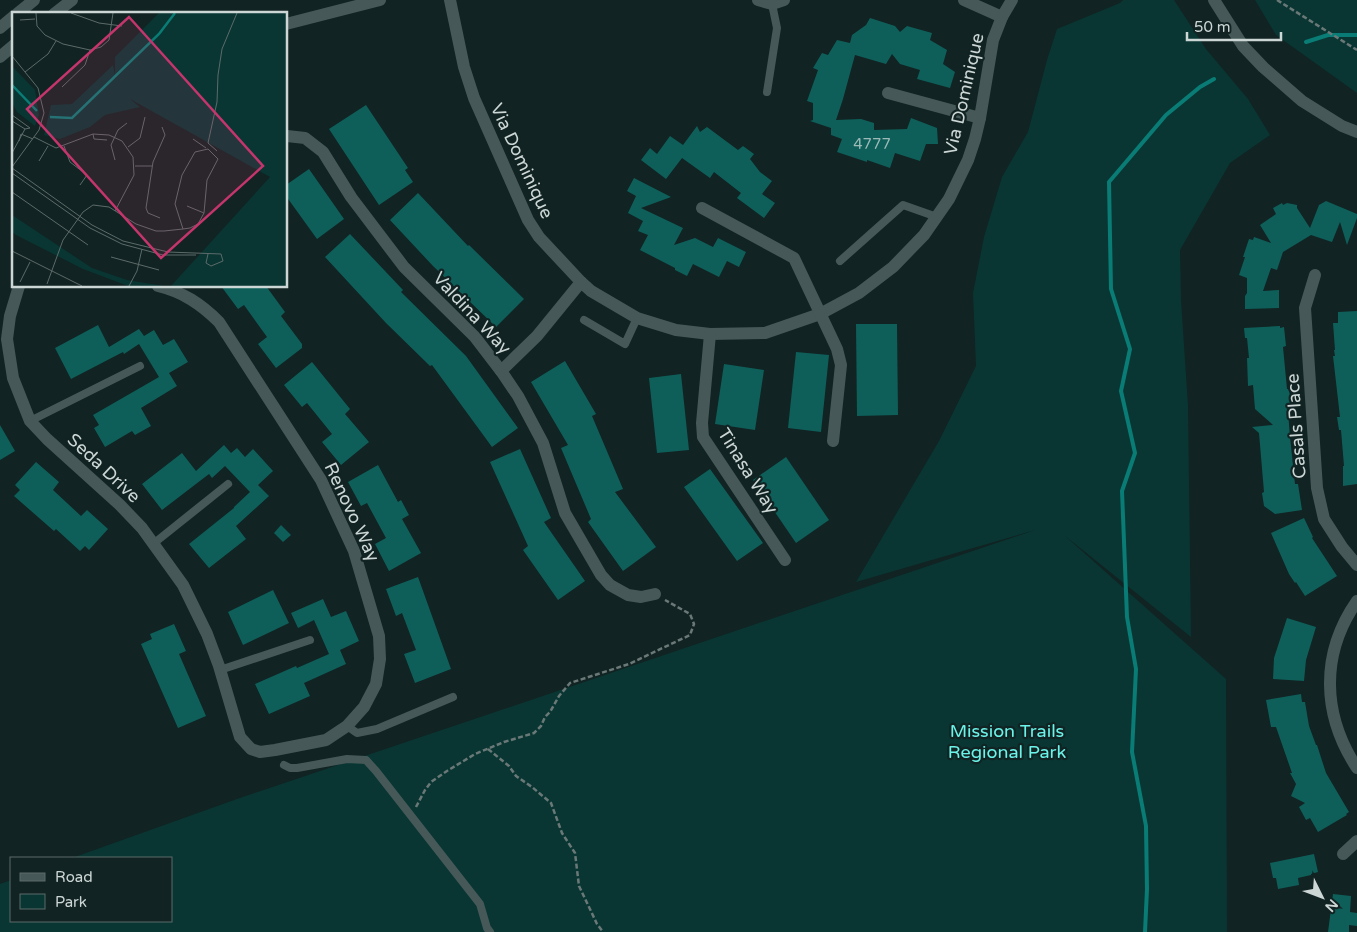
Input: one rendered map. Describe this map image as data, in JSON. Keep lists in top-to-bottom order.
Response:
{
  "streets": {
    "street": [
      "Via Dominique",
      "Valdina Way",
      "Casals Place",
      "Seda Drive",
      "Tinasa Way",
      "Renovo Way"
    ]
  },
  "crossings": [
    ["Via Dominique", "Tinasa Way"],
    ["Seda Drive", "Renovo Way"]
  ],
  "parks": ["Mission Trails Regional Park"],
  "house_numbers": ["4777"],
  "legend": ["Road", "Park"],
  "scale_bar": "50 m",
  "north": "bottom right"
}
